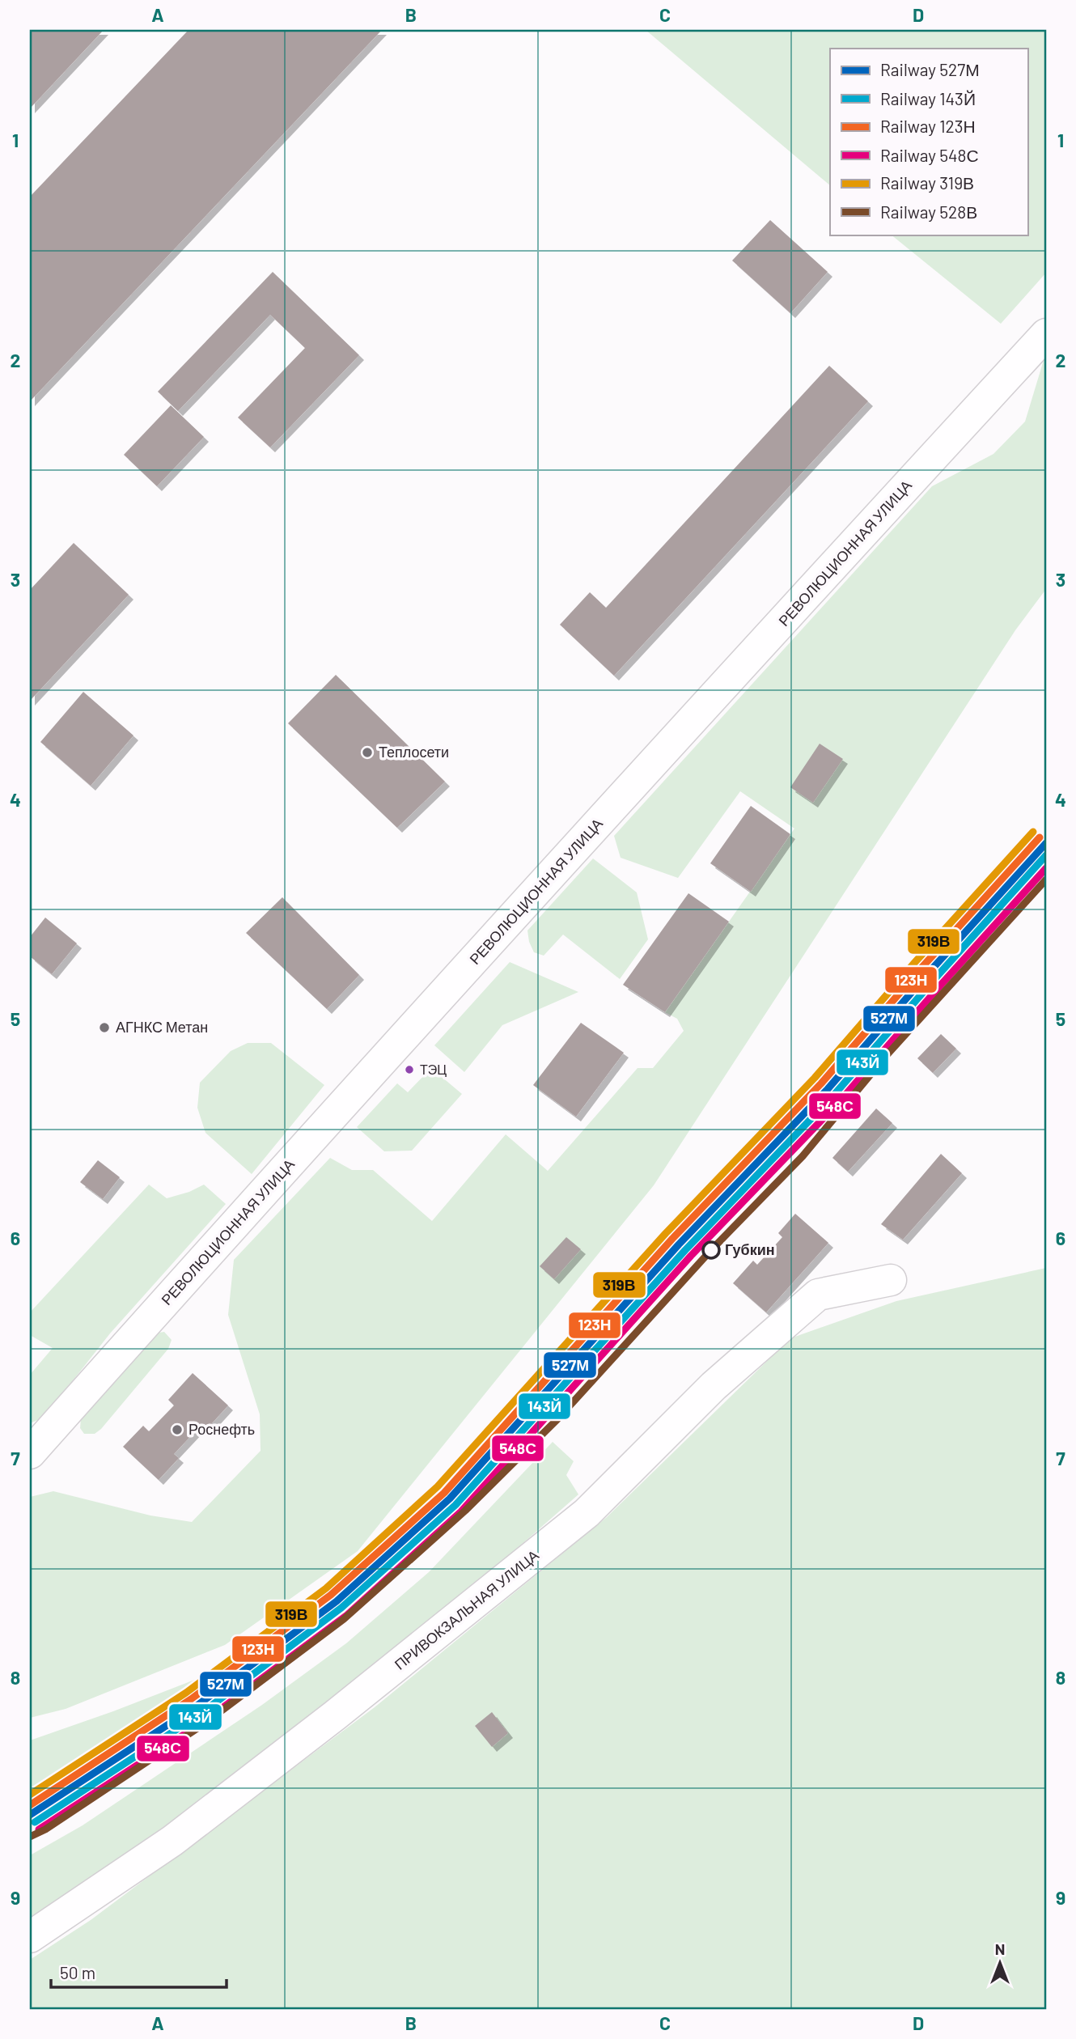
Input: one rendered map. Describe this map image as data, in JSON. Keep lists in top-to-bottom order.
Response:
{
  "streets": {
    "street": ["РЕВОЛЮЦИОННАЯ УЛИЦА", "ПРИВОКЗАЛЬНАЯ УЛИЦА"]
  },
  "places": [
    "Теплосети",
    "АГНКС Метан",
    "ТЭЦ",
    "Губкин",
    "Роснефть"
  ],
  "lines": [
    "rail line 319В",
    "rail line 123Н",
    "rail line 527М",
    "rail line 143Й",
    "rail line 548С",
    "rail line 528В"
  ],
  "legend": [
    "Railway 527М",
    "Railway 143Й",
    "Railway 123Н",
    "Railway 548С",
    "Railway 319В",
    "Railway 528В"
  ],
  "scale_bar": "50 m",
  "north": "top",
  "grid": {
    "columns": [
      "A",
      "B",
      "C",
      "D"
    ],
    "rows": [
      "1",
      "2",
      "3",
      "4",
      "5",
      "6",
      "7",
      "8",
      "9"
    ]
  }
}
